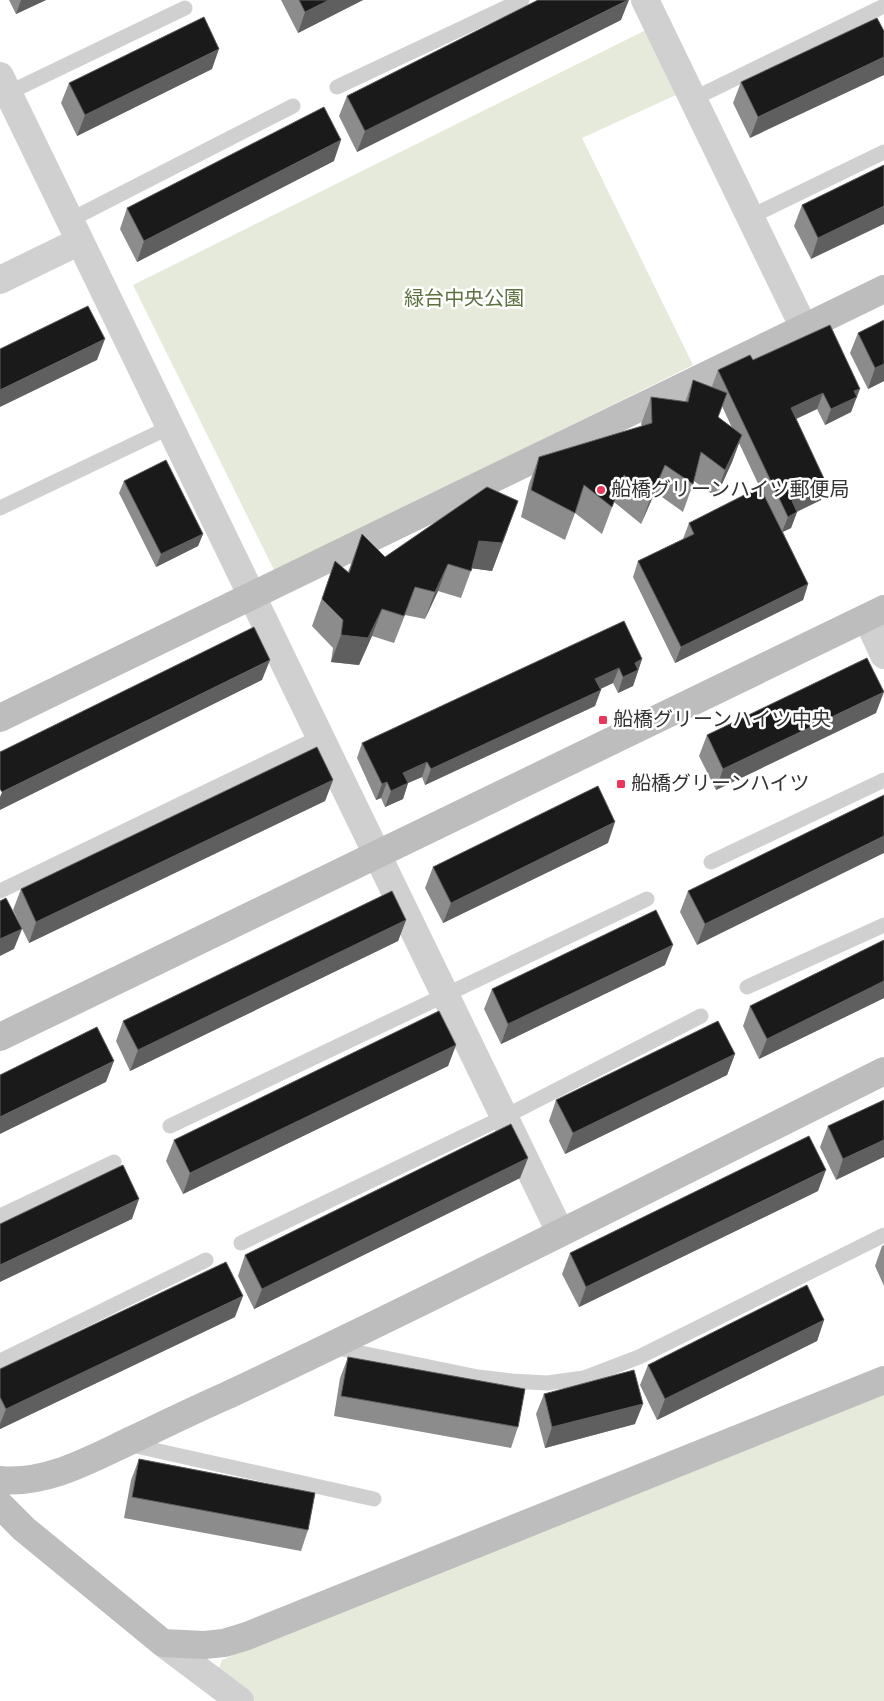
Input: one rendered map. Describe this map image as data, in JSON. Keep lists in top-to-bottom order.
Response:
{
  "parks": ["緑台中央公園"],
  "places": {
    "other": ["船橋グリーンハイツ郵便局"],
    "transit": ["船橋グリーンハイツ中央", "船橋グリーンハイツ"]
  }
}
